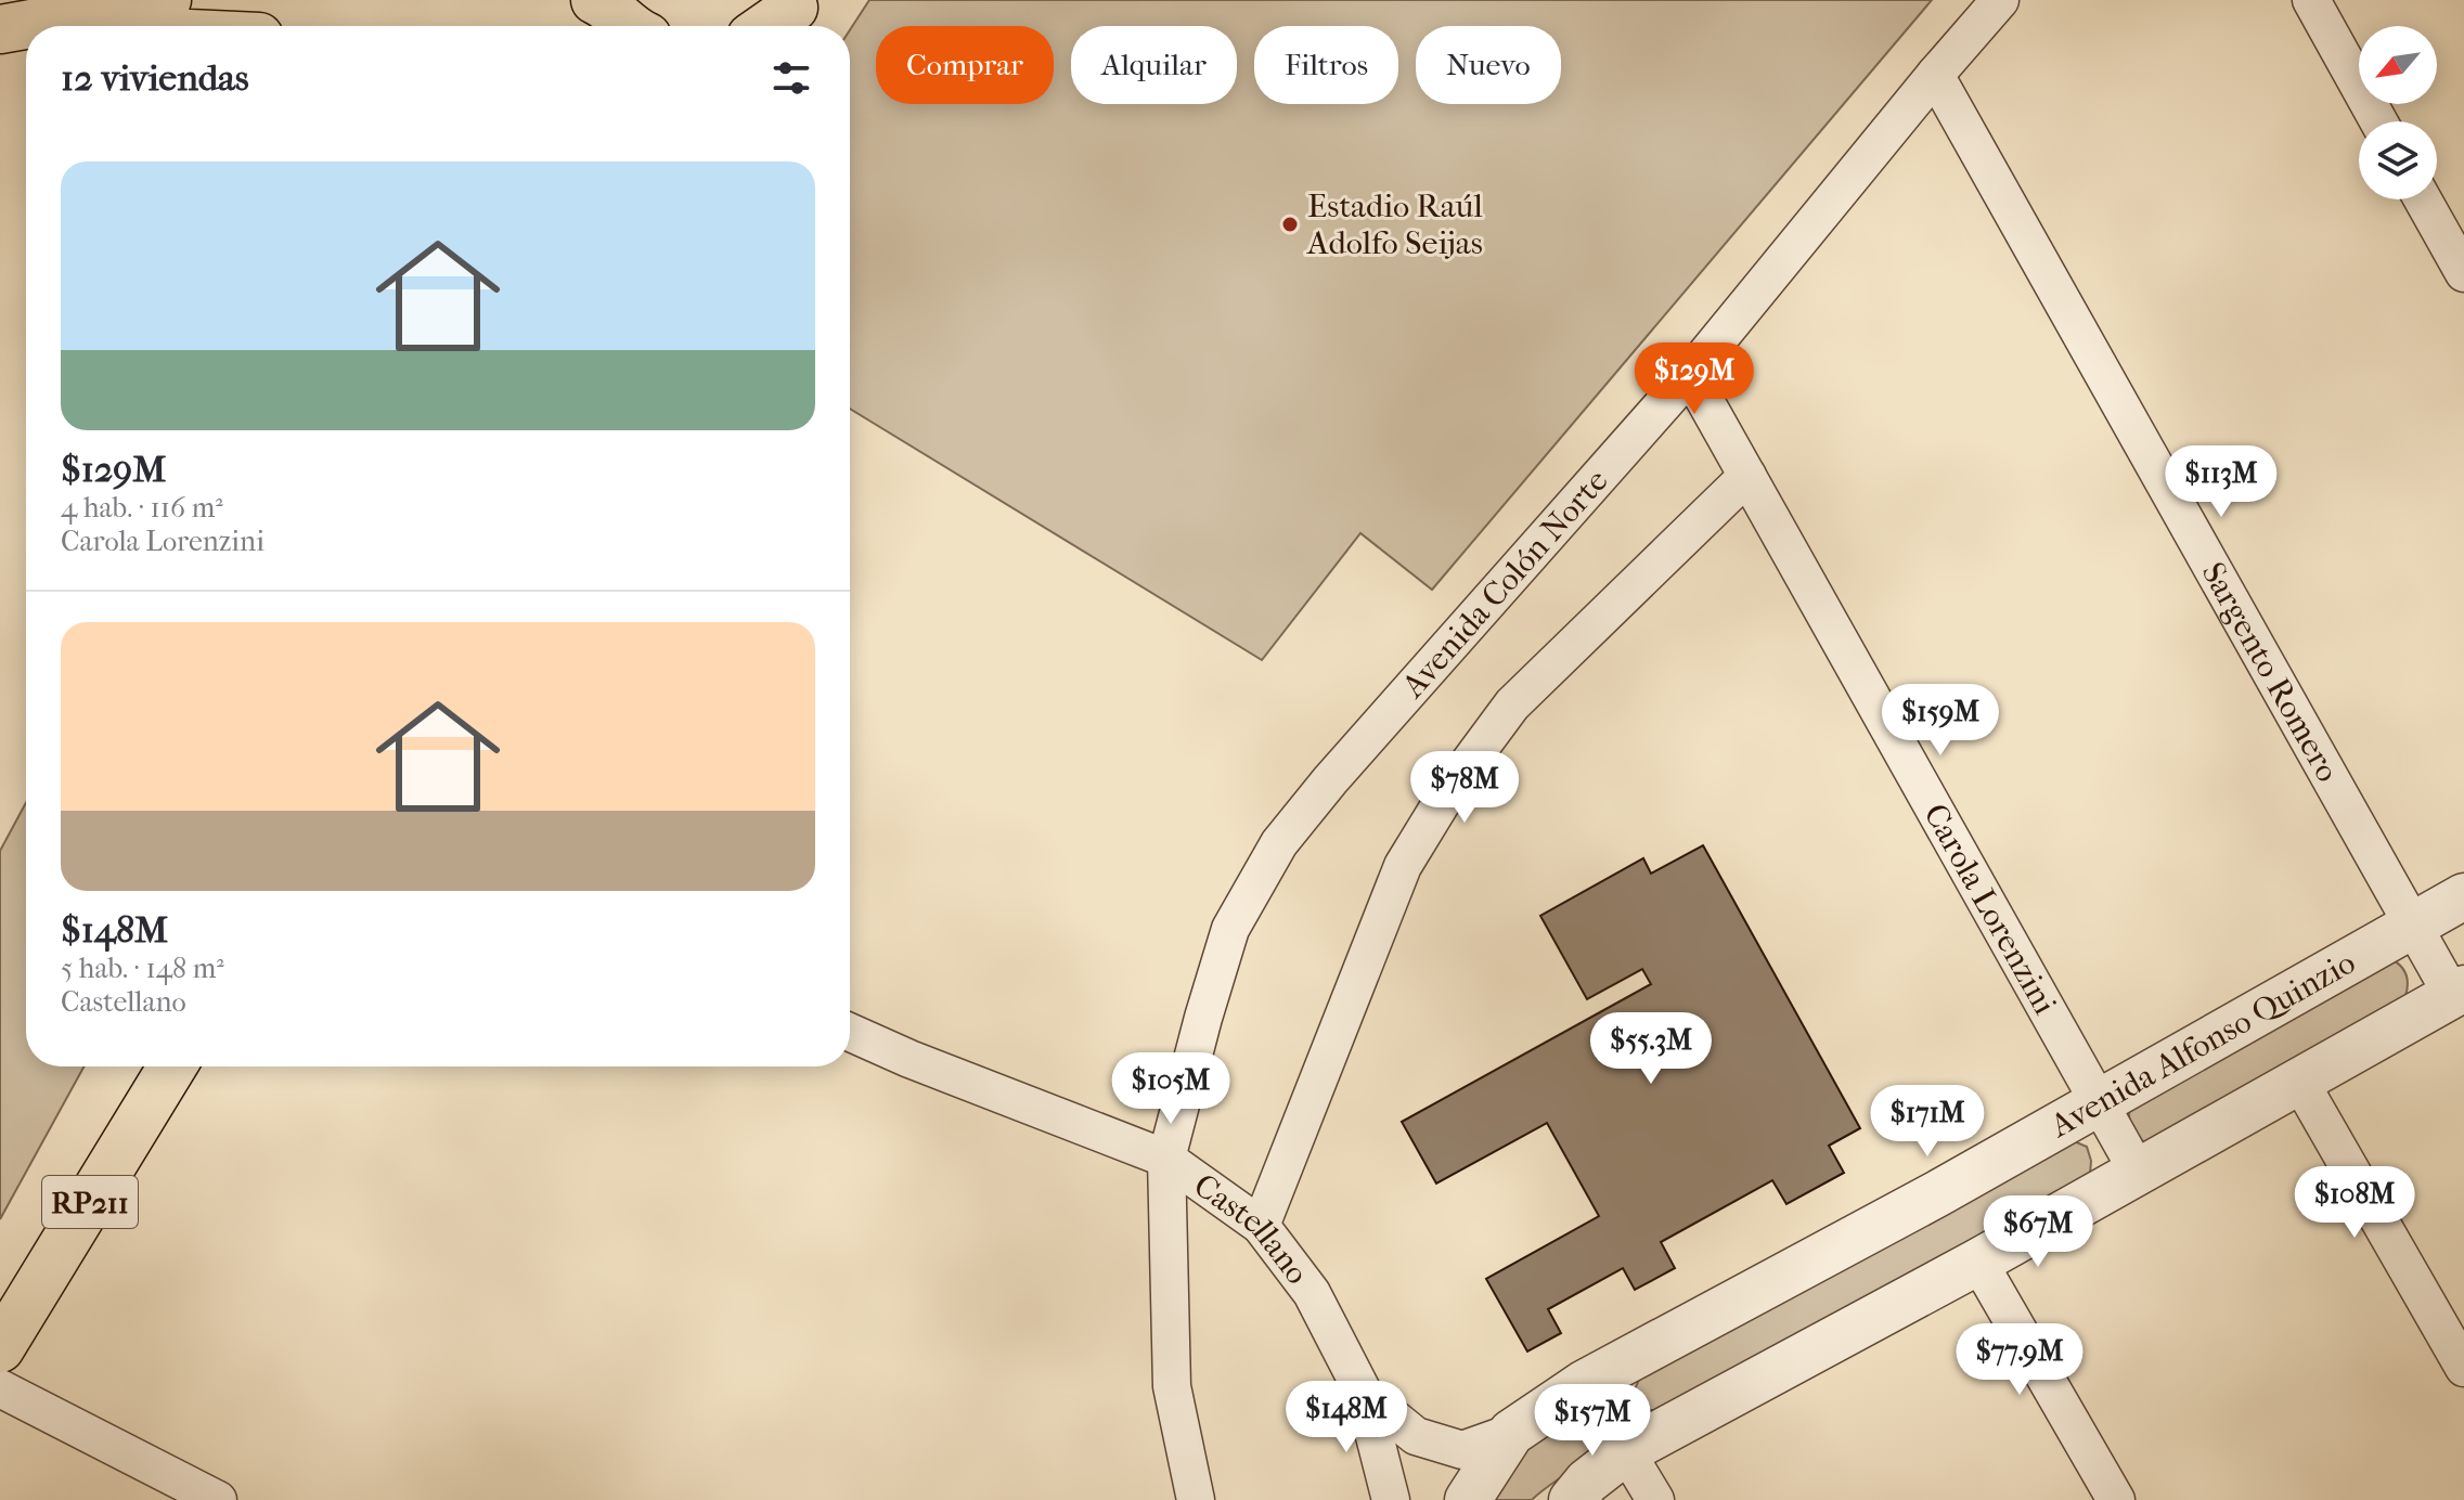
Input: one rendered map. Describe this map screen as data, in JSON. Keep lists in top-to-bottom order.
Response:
{
  "streets": {
    "main road": ["RP211"],
    "street": [
      "Avenida Colón Norte",
      "Sargento Romero",
      "Carola Lorenzini",
      "Avenida Alfonso Quinzio",
      "Castellano"
    ]
  },
  "crossings": [
    ["Avenida Colón Norte", "Sargento Romero"],
    ["Avenida Colón Norte", "Carola Lorenzini"],
    ["Avenida Colón Norte", "Castellano"],
    ["Sargento Romero", "Avenida Alfonso Quinzio"],
    ["Carola Lorenzini", "Avenida Alfonso Quinzio"],
    ["Avenida Alfonso Quinzio", "Castellano"]
  ],
  "places": ["Estadio Raúl Adolfo Seijas"],
  "north": "bottom left",
  "page": {
    "chip": [
      "Comprar",
      "Alquilar",
      "Filtros",
      "Nuevo"
    ],
    "heading": "12 viviendas",
    "list": [
      {
        "name": "$129M",
        "note": "4 hab. · 116 m² · Carola Lorenzini"
      },
      {
        "name": "$148M",
        "note": "5 hab. · 148 m² · Castellano"
      }
    ],
    "price": [
      "$129M",
      "$113M",
      "$159M",
      "$78M",
      "$55.3M",
      "$105M",
      "$171M",
      "$108M",
      "$67M",
      "$77.9M",
      "$148M",
      "$157M"
    ]
  }
}
